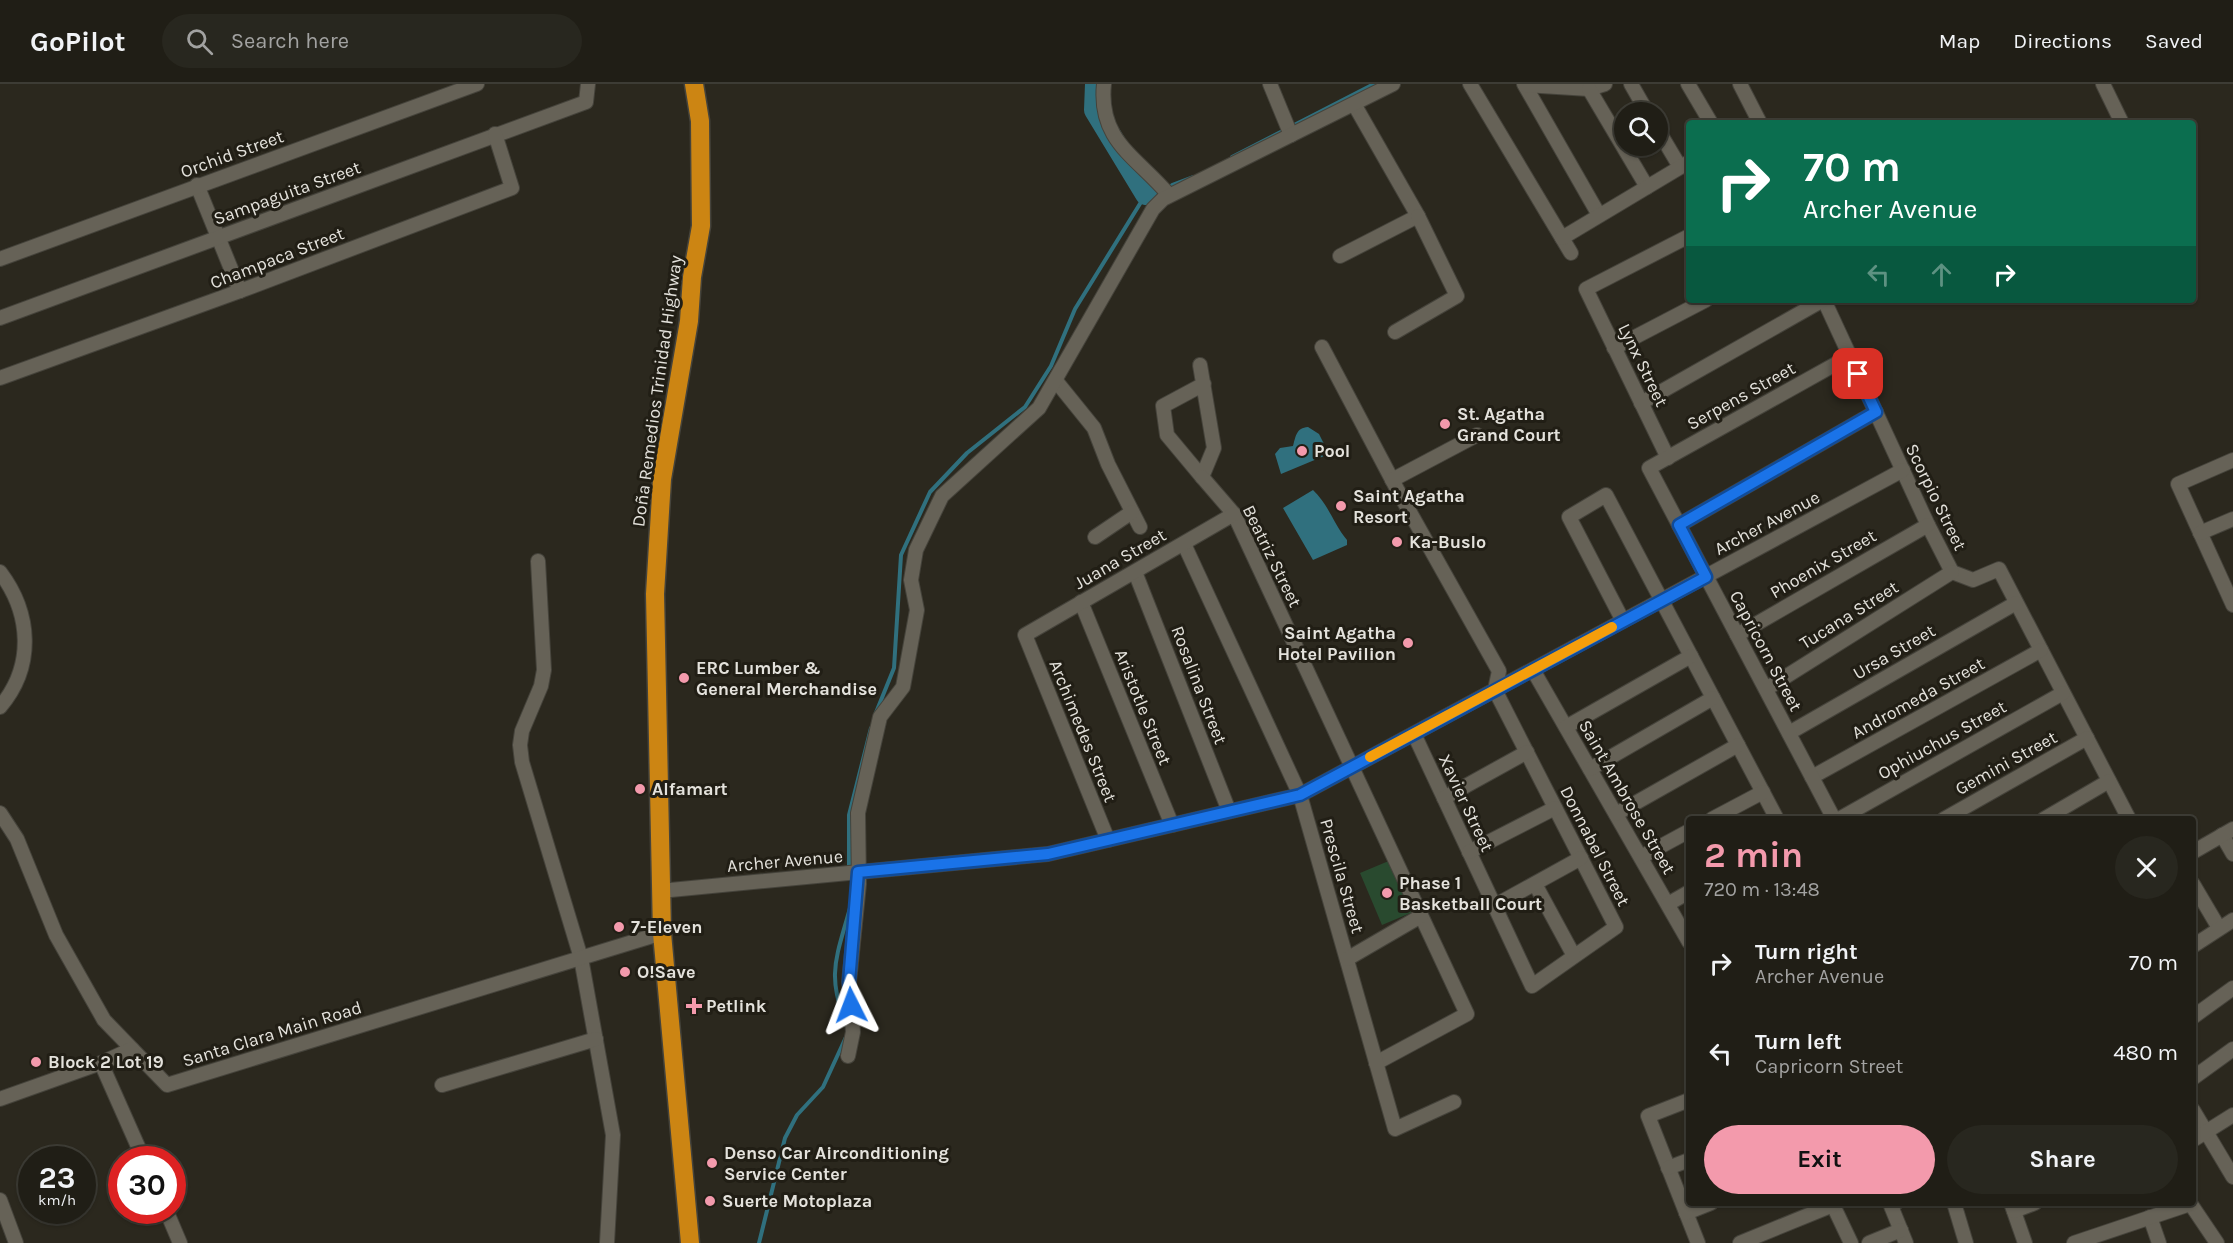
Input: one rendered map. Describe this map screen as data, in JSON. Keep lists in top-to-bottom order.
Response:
{
  "streets": {
    "highway": ["Doña Remedios Trinidad Highway"],
    "street": [
      "Orchid Street",
      "Sampaguita Street",
      "Champaca Street",
      "Lynx Street",
      "Serpens Street",
      "Scorpio Street",
      "Archer Avenue",
      "Beatriz Street",
      "Juana Street",
      "Phoenix Street",
      "Tucana Street",
      "Capricorn Street",
      "Ursa Street",
      "Rosalina Street",
      "Andromeda Street",
      "Aristotle Street",
      "Archimedes Street",
      "Ophiuchus Street",
      "Gemini Street",
      "Saint Ambrose Street",
      "Xavier Street",
      "Donnabel Street",
      "Prescila Street",
      "Santa Clara Main Road"
    ]
  },
  "crossings": [
    ["Sampaguita Street", "Champaca Street"],
    ["Lynx Street", "Serpens Street"],
    ["Doña Remedios Trinidad Highway", "Archer Avenue"],
    ["Doña Remedios Trinidad Highway", "Santa Clara Main Road"],
    ["Serpens Street", "Scorpio Street"],
    ["Serpens Street", "Capricorn Street"],
    ["Scorpio Street", "Archer Avenue"],
    ["Scorpio Street", "Phoenix Street"],
    ["Scorpio Street", "Tucana Street"],
    ["Scorpio Street", "Ursa Street"],
    ["Scorpio Street", "Andromeda Street"],
    ["Scorpio Street", "Ophiuchus Street"],
    ["Scorpio Street", "Gemini Street"],
    ["Archer Avenue", "Beatriz Street"],
    ["Archer Avenue", "Capricorn Street"],
    ["Archer Avenue", "Rosalina Street"],
    ["Archer Avenue", "Aristotle Street"],
    ["Archer Avenue", "Archimedes Street"],
    ["Archer Avenue", "Saint Ambrose Street"],
    ["Archer Avenue", "Xavier Street"],
    ["Archer Avenue", "Donnabel Street"],
    ["Archer Avenue", "Prescila Street"],
    ["Beatriz Street", "Juana Street"],
    ["Beatriz Street", "Prescila Street"],
    ["Juana Street", "Rosalina Street"],
    ["Juana Street", "Aristotle Street"],
    ["Juana Street", "Archimedes Street"],
    ["Juana Street", "Prescila Street"],
    ["Phoenix Street", "Capricorn Street"],
    ["Tucana Street", "Capricorn Street"],
    ["Capricorn Street", "Ursa Street"],
    ["Capricorn Street", "Andromeda Street"],
    ["Xavier Street", "Donnabel Street"]
  ],
  "places": {
    "other": [
      "St. Agatha Grand Court",
      "Pool",
      "Saint Agatha Resort",
      "Ka-Buslo",
      "Saint Agatha Hotel Pavilion",
      "ERC Lumber & General Merchandise",
      "Alfamart",
      "Phase 1 Basketball Court",
      "7-Eleven",
      "O!Save",
      "Block 2 Lot 19",
      "Denso Car Airconditioning Service Center",
      "Suerte Motoplaza"
    ],
    "health": ["Petlink"]
  },
  "page": {
    "header": "GoPilot",
    "search": "Search here",
    "nav": ["Map", "Directions", "Saved"],
    "turn": ["70 m", "Archer Avenue"],
    "heading": ["2 min", "720 m · 13:48"],
    "list": [
      {
        "name": "Turn right",
        "note": "Archer Avenue",
        "value": "70 m"
      },
      {
        "name": "Turn left",
        "note": "Capricorn Street",
        "value": "480 m"
      }
    ],
    "buttons": ["Exit", "Share"],
    "speed": "23 km/h",
    "limit": "30"
  }
}
